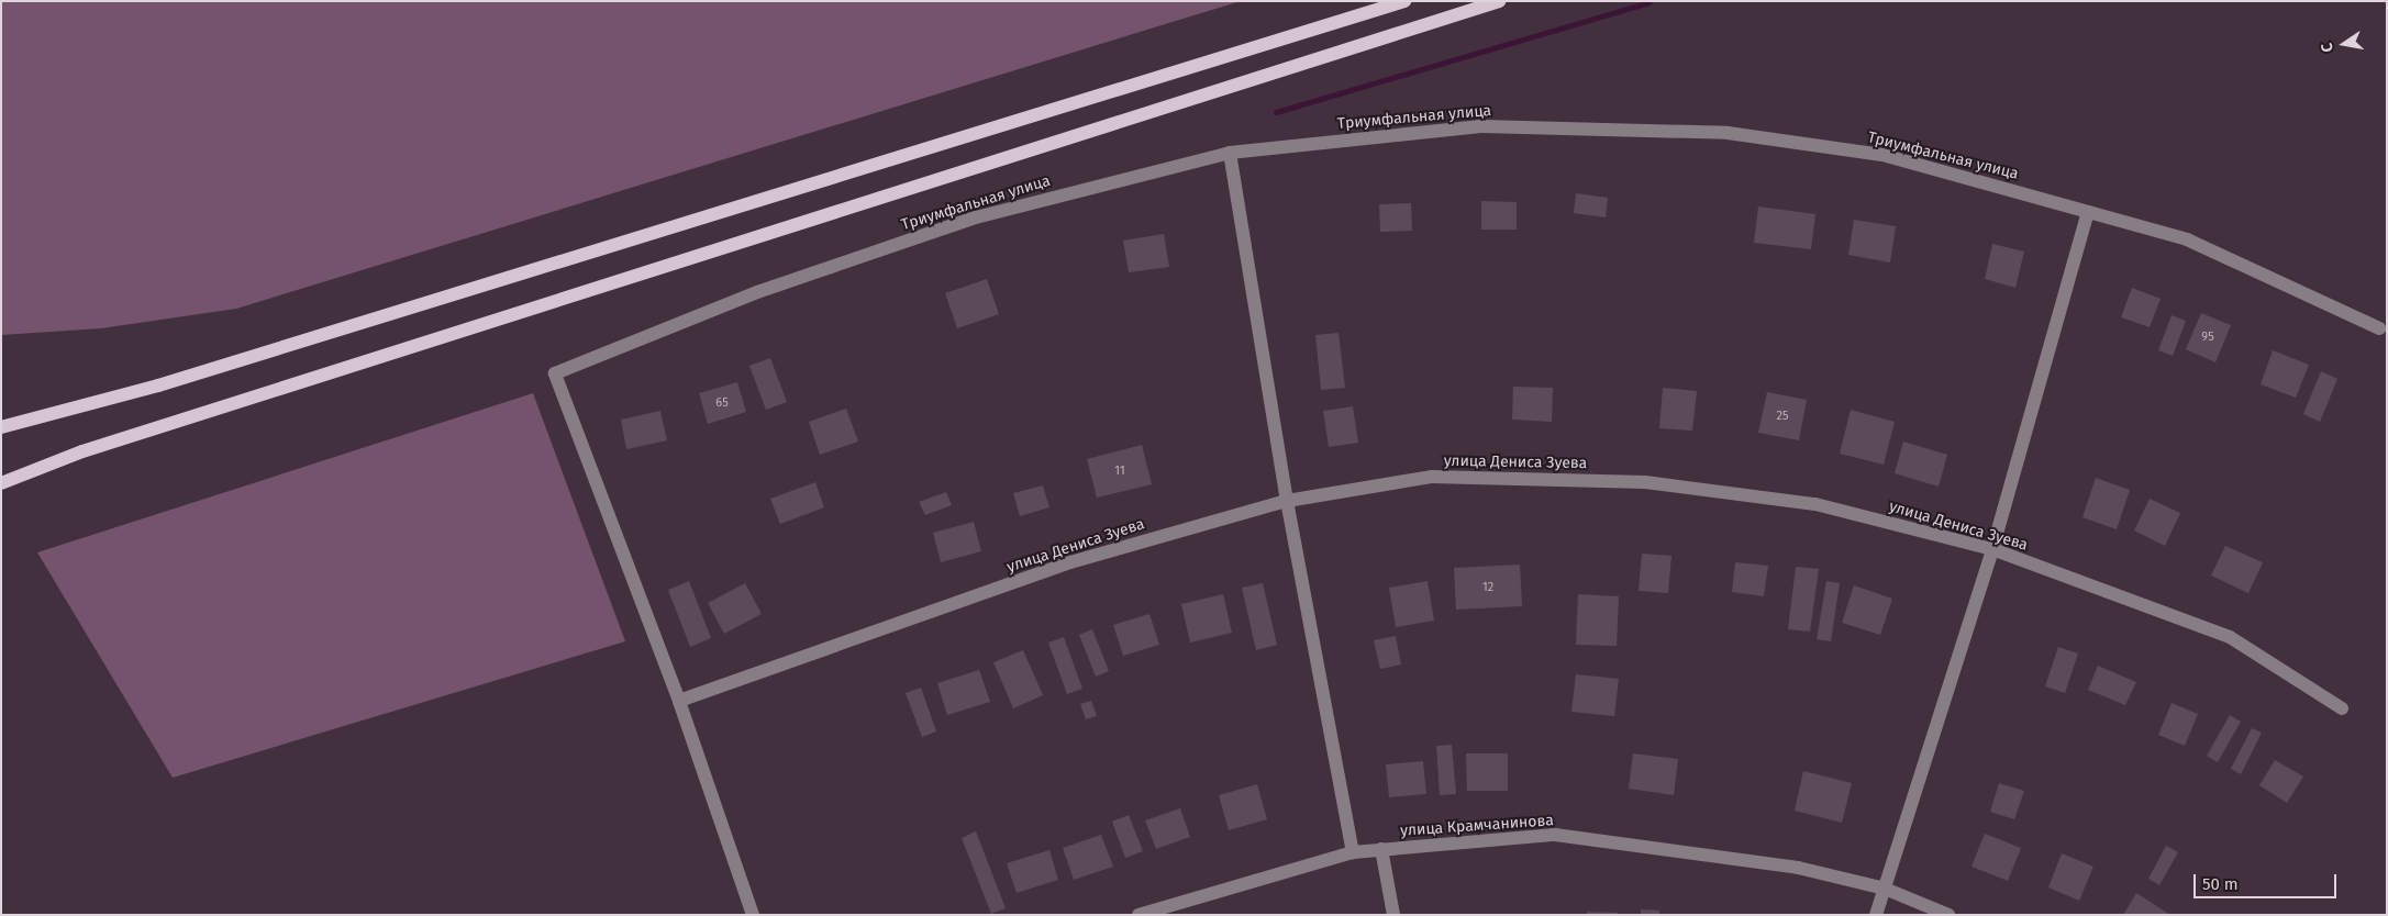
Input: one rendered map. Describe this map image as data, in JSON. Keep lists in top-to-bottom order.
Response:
{
  "streets": {
    "street": ["Триумфальная улица", "улица Дениса Зуева", "улица Крамчанинова"]
  },
  "crossings": [
    ["Триумфальная улица", "улица Дениса Зуева"]
  ],
  "house_numbers": [
    "95",
    "65",
    "25",
    "11",
    "12"
  ],
  "scale_bar": "50 m",
  "north": "left"
}
